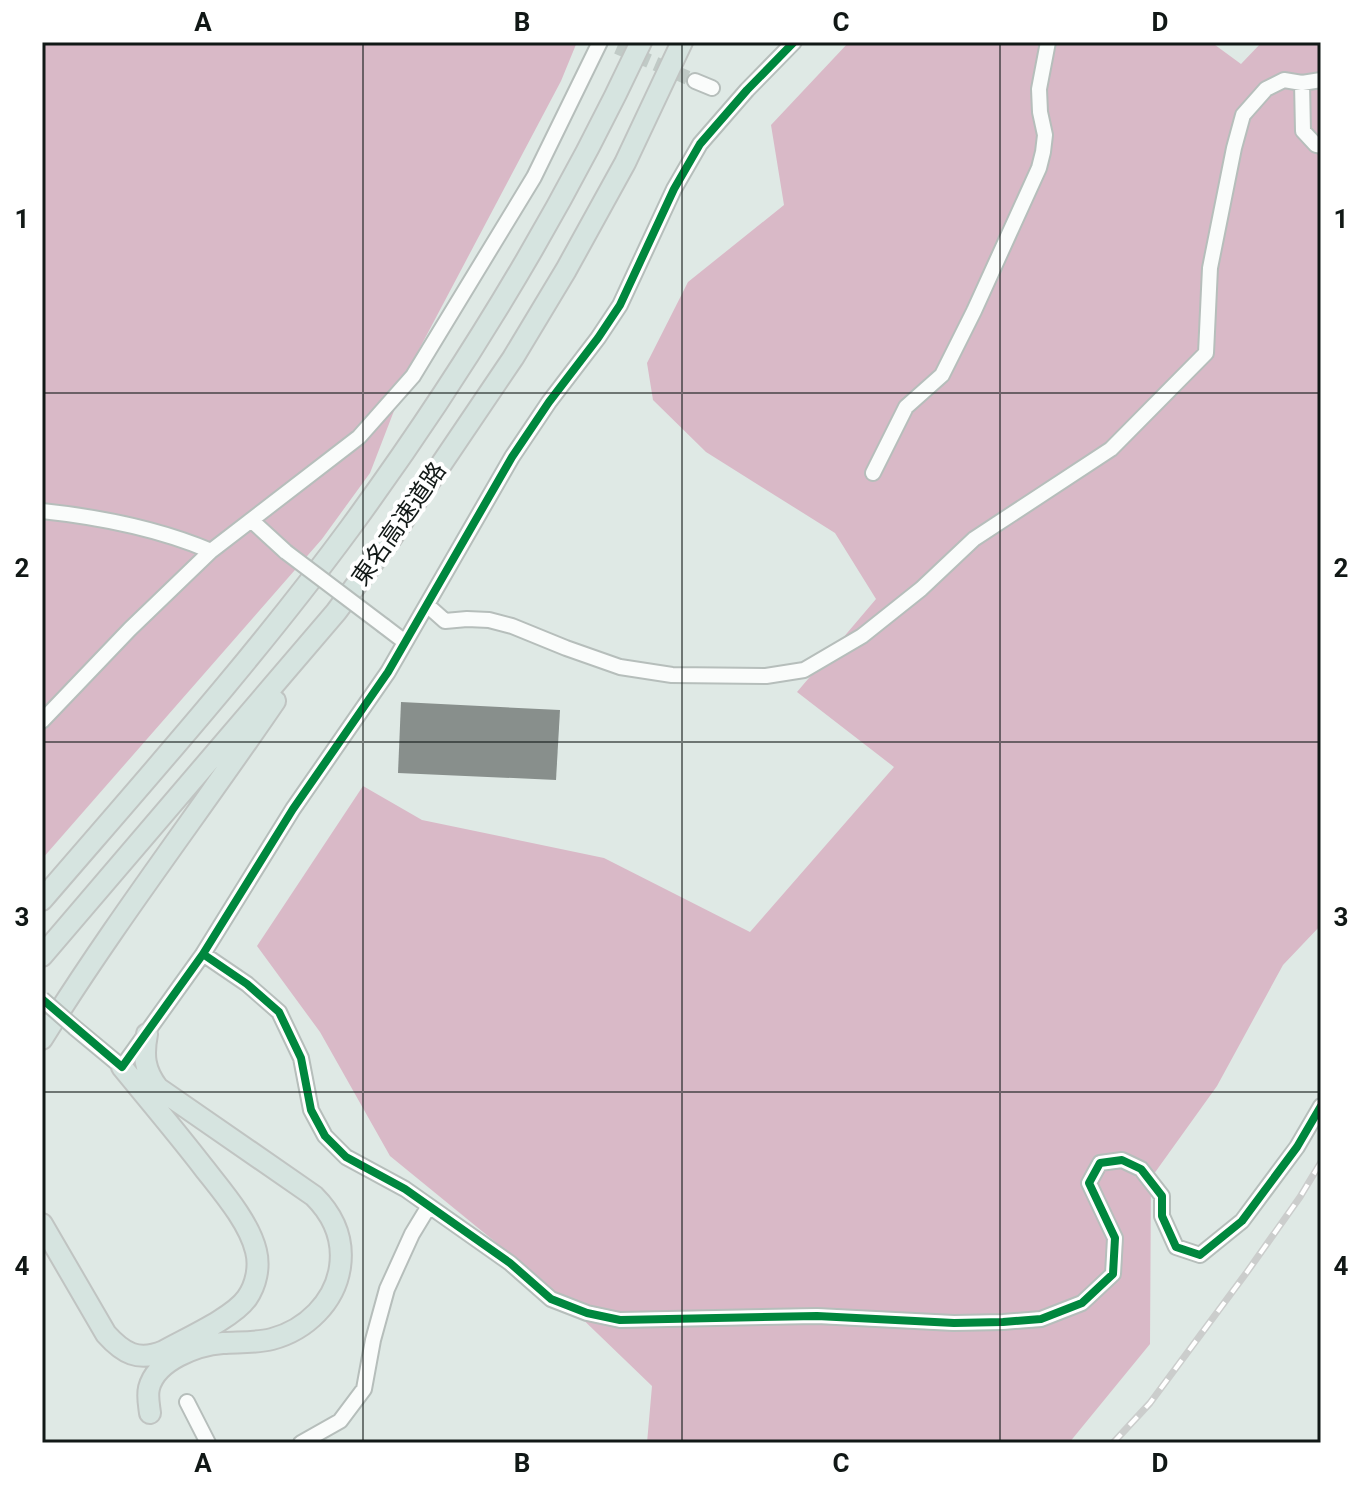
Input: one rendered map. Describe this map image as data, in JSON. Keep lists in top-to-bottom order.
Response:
{
  "streets": {
    "highway": ["東名高速道路"]
  },
  "grid": {
    "columns": [
      "A",
      "B",
      "C",
      "D"
    ],
    "rows": [
      "1",
      "2",
      "3",
      "4"
    ]
  }
}
